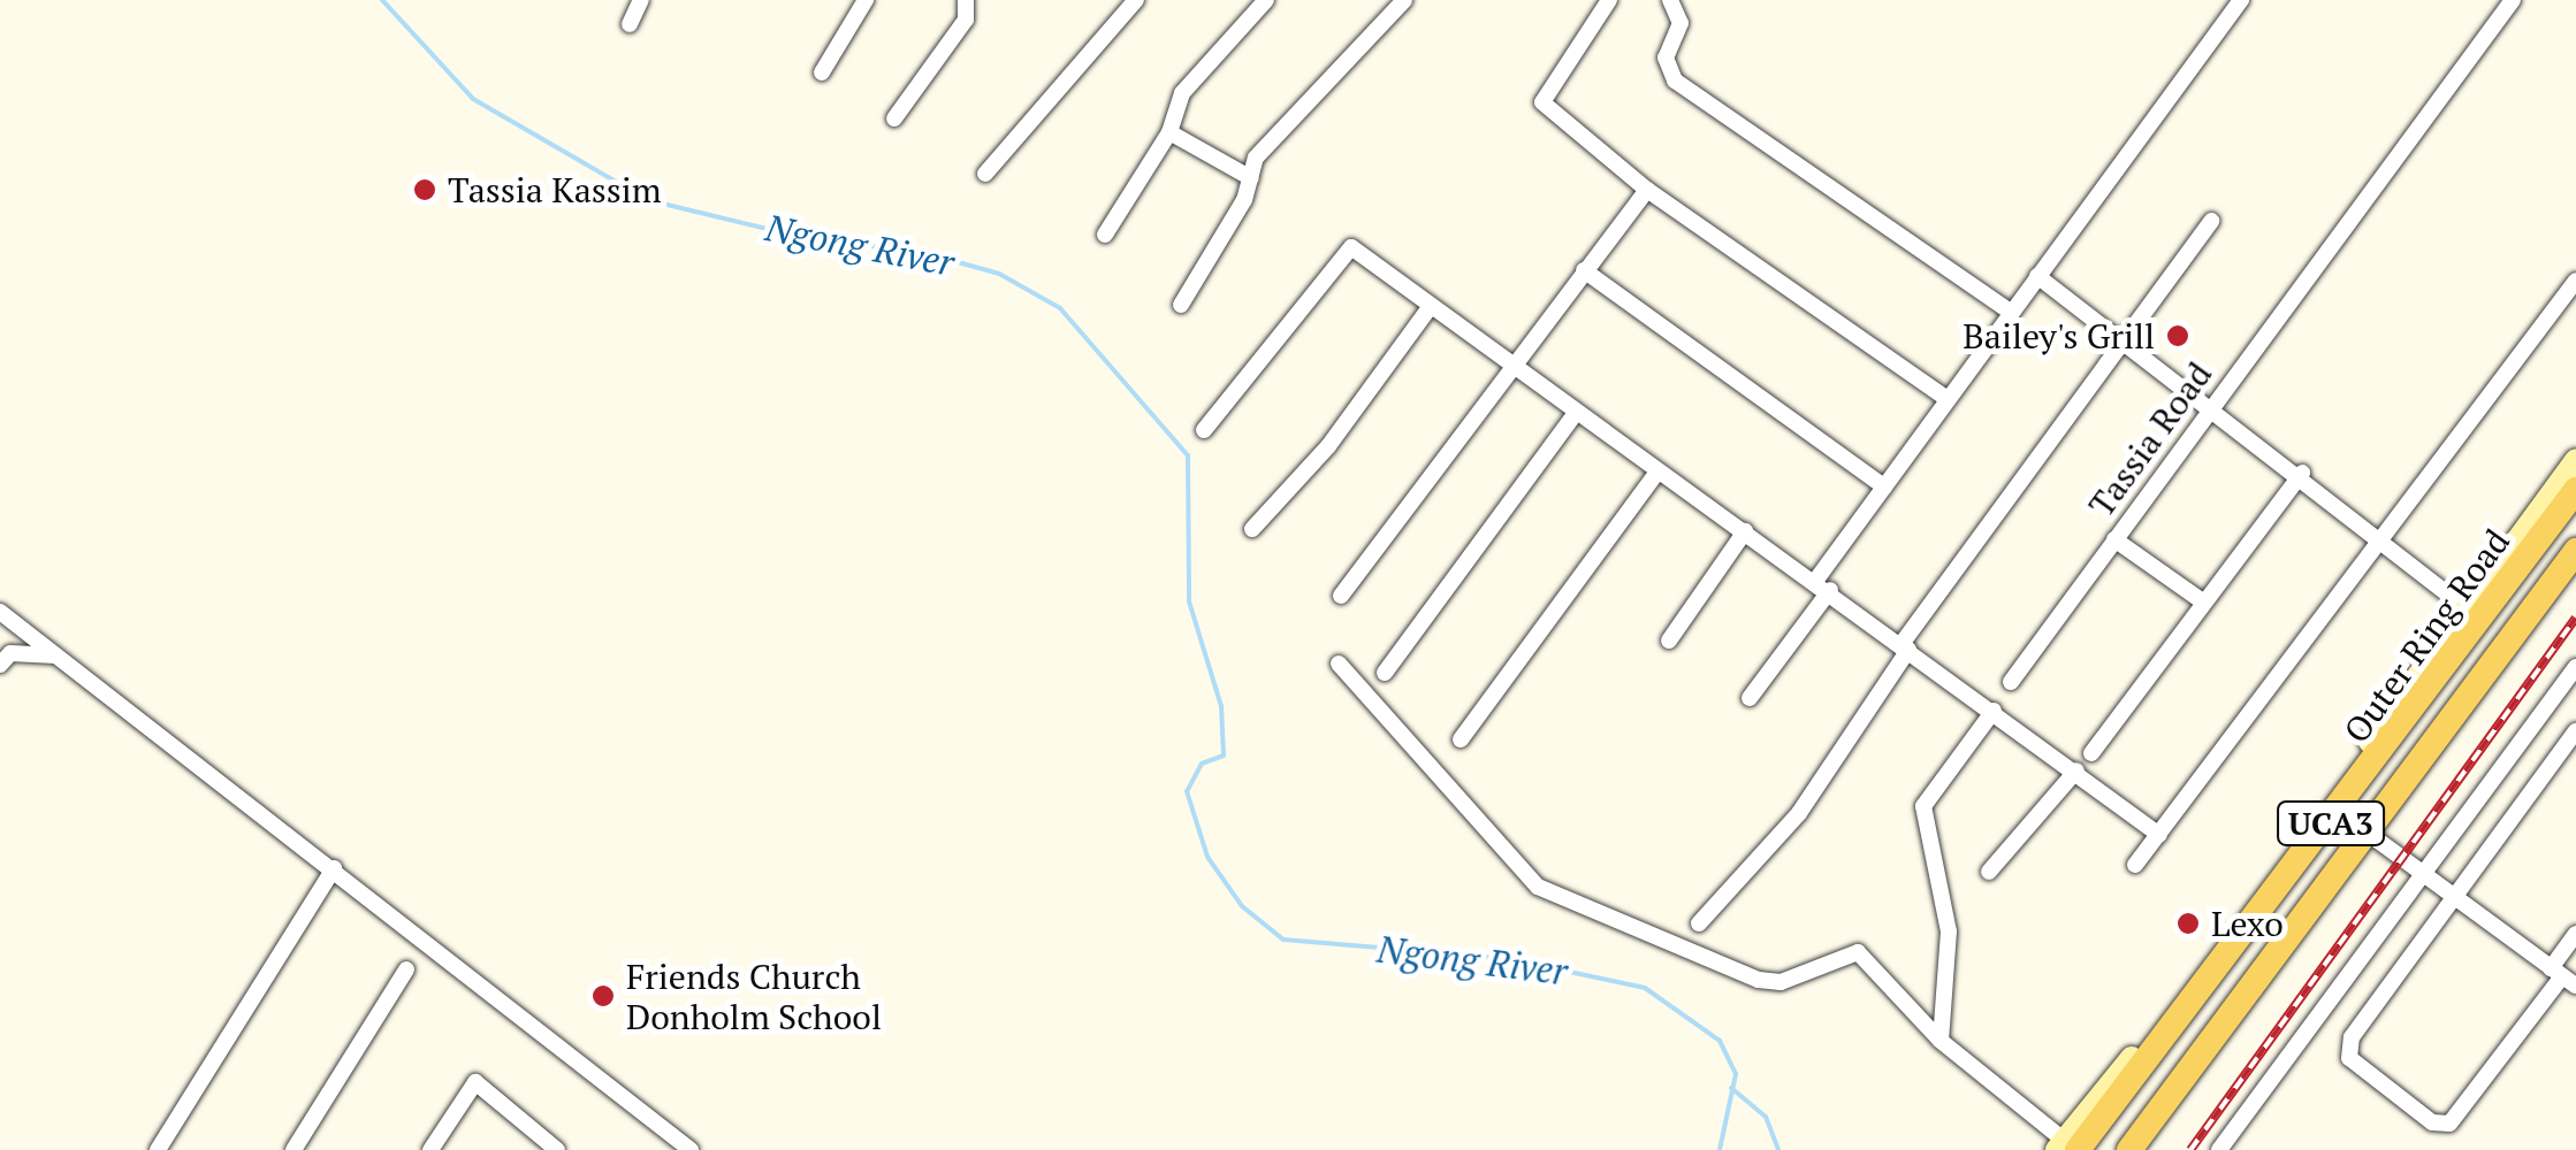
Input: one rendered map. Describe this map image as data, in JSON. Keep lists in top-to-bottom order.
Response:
{
  "streets": {
    "main road": ["Outer Ring Road", "UCA3"],
    "street": ["Tassia Road"]
  },
  "crossings": [
    ["Outer Ring Road", "UCA3"]
  ],
  "water": ["Ngong River"],
  "places": [
    "Tassia Kassim",
    "Bailey's Grill",
    "Lexo",
    "Friends Church Donholm School"
  ]
}
